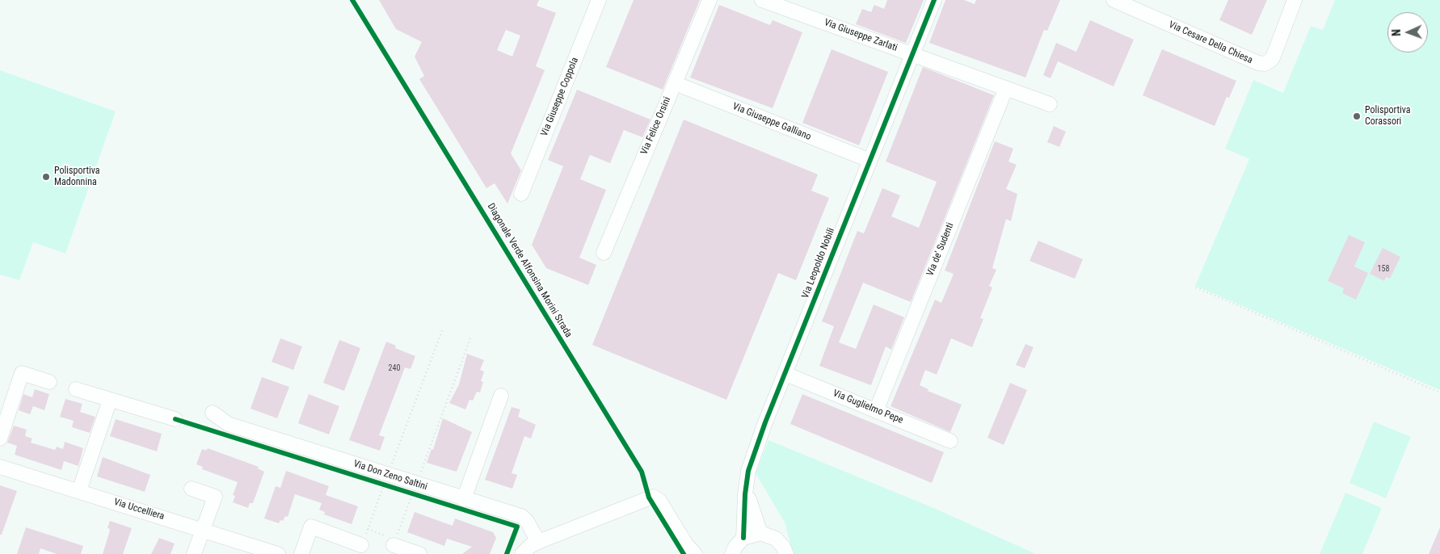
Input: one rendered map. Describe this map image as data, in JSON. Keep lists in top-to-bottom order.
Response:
{
  "streets": {
    "street": [
      "Via Giuseppe Zarlati",
      "Via Cesare Della Chiesa",
      "Via Giuseppe Coppola",
      "Via Giuseppe Galliano",
      "Via Felice Orsini",
      "Via de’ Sudenti",
      "Via Leopoldo Nobili",
      "Via Guglielmo Pepe",
      "Via Don Zeno Saltini",
      "Via Uccelliera"
    ],
    "cycle path": ["Diagonale Verde Alfonsina Morini Strada"]
  },
  "crossings": [
    ["Via Giuseppe Zarlati", "Via de’ Sudenti"],
    ["Via Giuseppe Zarlati", "Via Leopoldo Nobili"],
    ["Via Giuseppe Galliano", "Via Felice Orsini"],
    ["Via Giuseppe Galliano", "Via Leopoldo Nobili"],
    ["Via de’ Sudenti", "Via Guglielmo Pepe"],
    ["Via Leopoldo Nobili", "Via Guglielmo Pepe"]
  ],
  "places": ["Polisportiva Corassori", "Polisportiva Madonnina"],
  "house_numbers": ["158", "240"],
  "north": "left"
}
